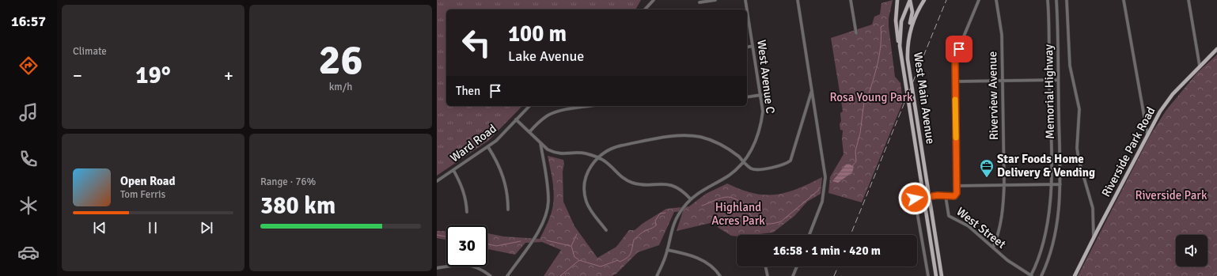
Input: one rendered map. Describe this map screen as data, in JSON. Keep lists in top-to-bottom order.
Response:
{
  "streets": {
    "main road": ["West Main Avenue", "Riverside Park Road"],
    "street": [
      "West Avenue C",
      "Memorial Highway",
      "Riverview Avenue",
      "Ward Road",
      "West Street"
    ]
  },
  "crossings": [
    ["Riverview Avenue", "West Street"]
  ],
  "parks": ["Rosa Young Park", "Riverside Park", "Highland Acres Park"],
  "places": {
    "office": ["Star Foods Home Delivery & Vending"]
  },
  "page": {
    "tabs": "16:57",
    "tile": [
      "Climate",
      ["26", "km/h"],
      ["Range · 76%", "380 km"]
    ],
    "turn": ["100 m", "Lake Avenue"],
    "heat": ["−", "19°", "+"],
    "then": "Then",
    "song": ["Open Road", "Tom Ferris"],
    "limit": "30",
    "trip": "16:58 · 1 min · 420 m"
  }
}
